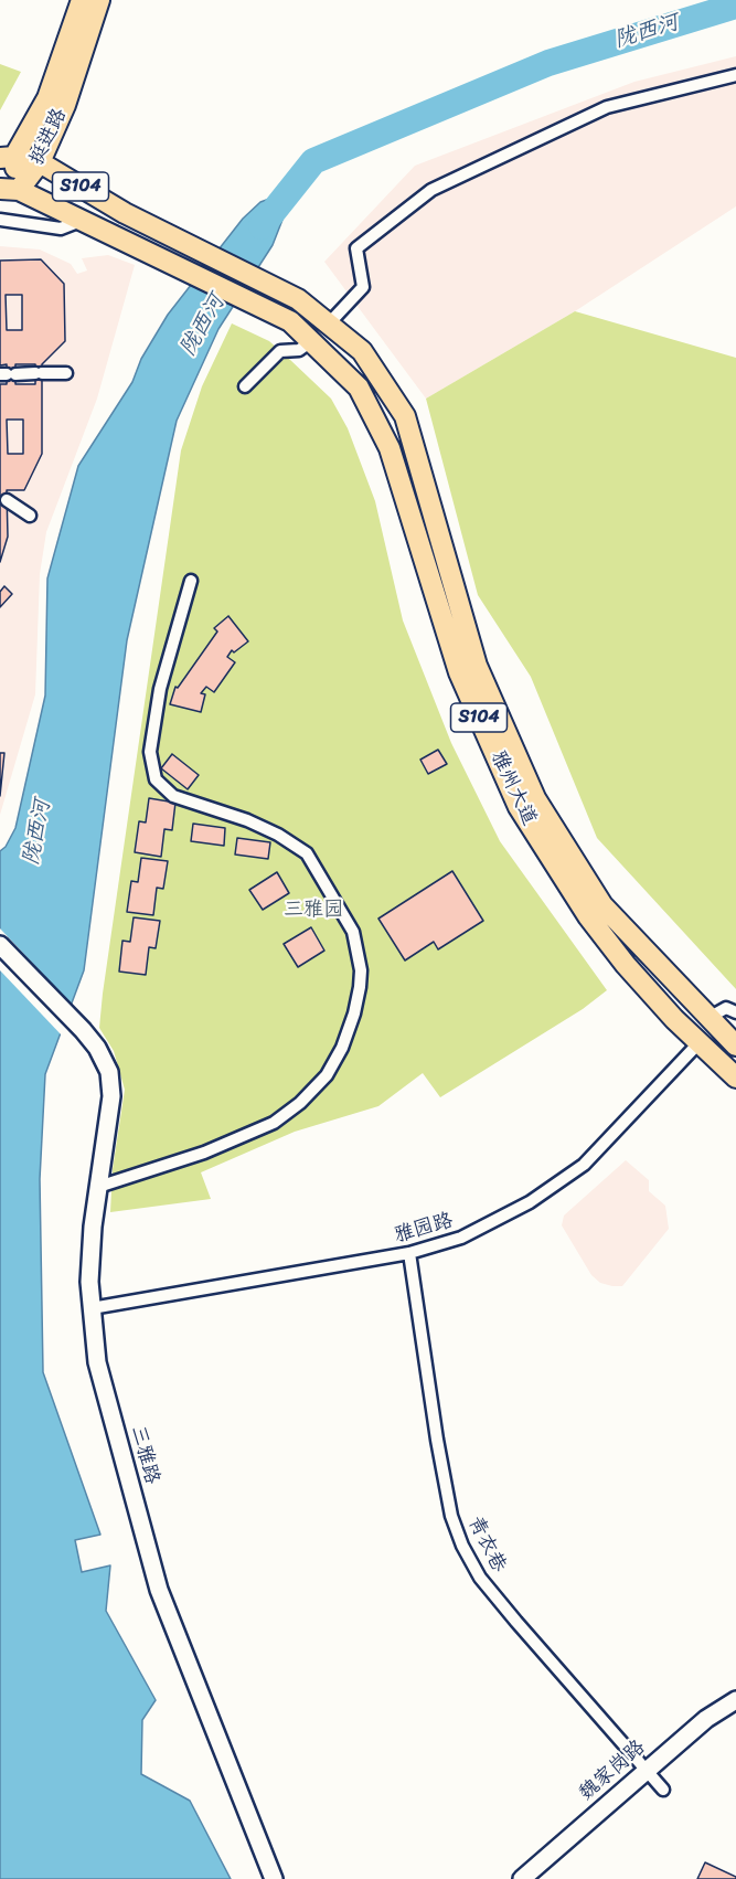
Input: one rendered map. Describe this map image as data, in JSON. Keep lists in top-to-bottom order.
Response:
{
  "streets": {
    "main road": ["挺进路", "S104", "雅州大道"],
    "street": [
      "雅园路",
      "三雅路",
      "青衣巷",
      "魏家岗路"
    ]
  },
  "crossings": [
    ["挺进路", "S104"],
    ["挺进路", "雅州大道"],
    ["S104", "雅州大道"],
    ["雅州大道", "雅园路"],
    ["雅园路", "三雅路"],
    ["雅园路", "青衣巷"],
    ["青衣巷", "魏家岗路"]
  ],
  "water": ["陇西河"],
  "parks": ["三雅园"]
}
